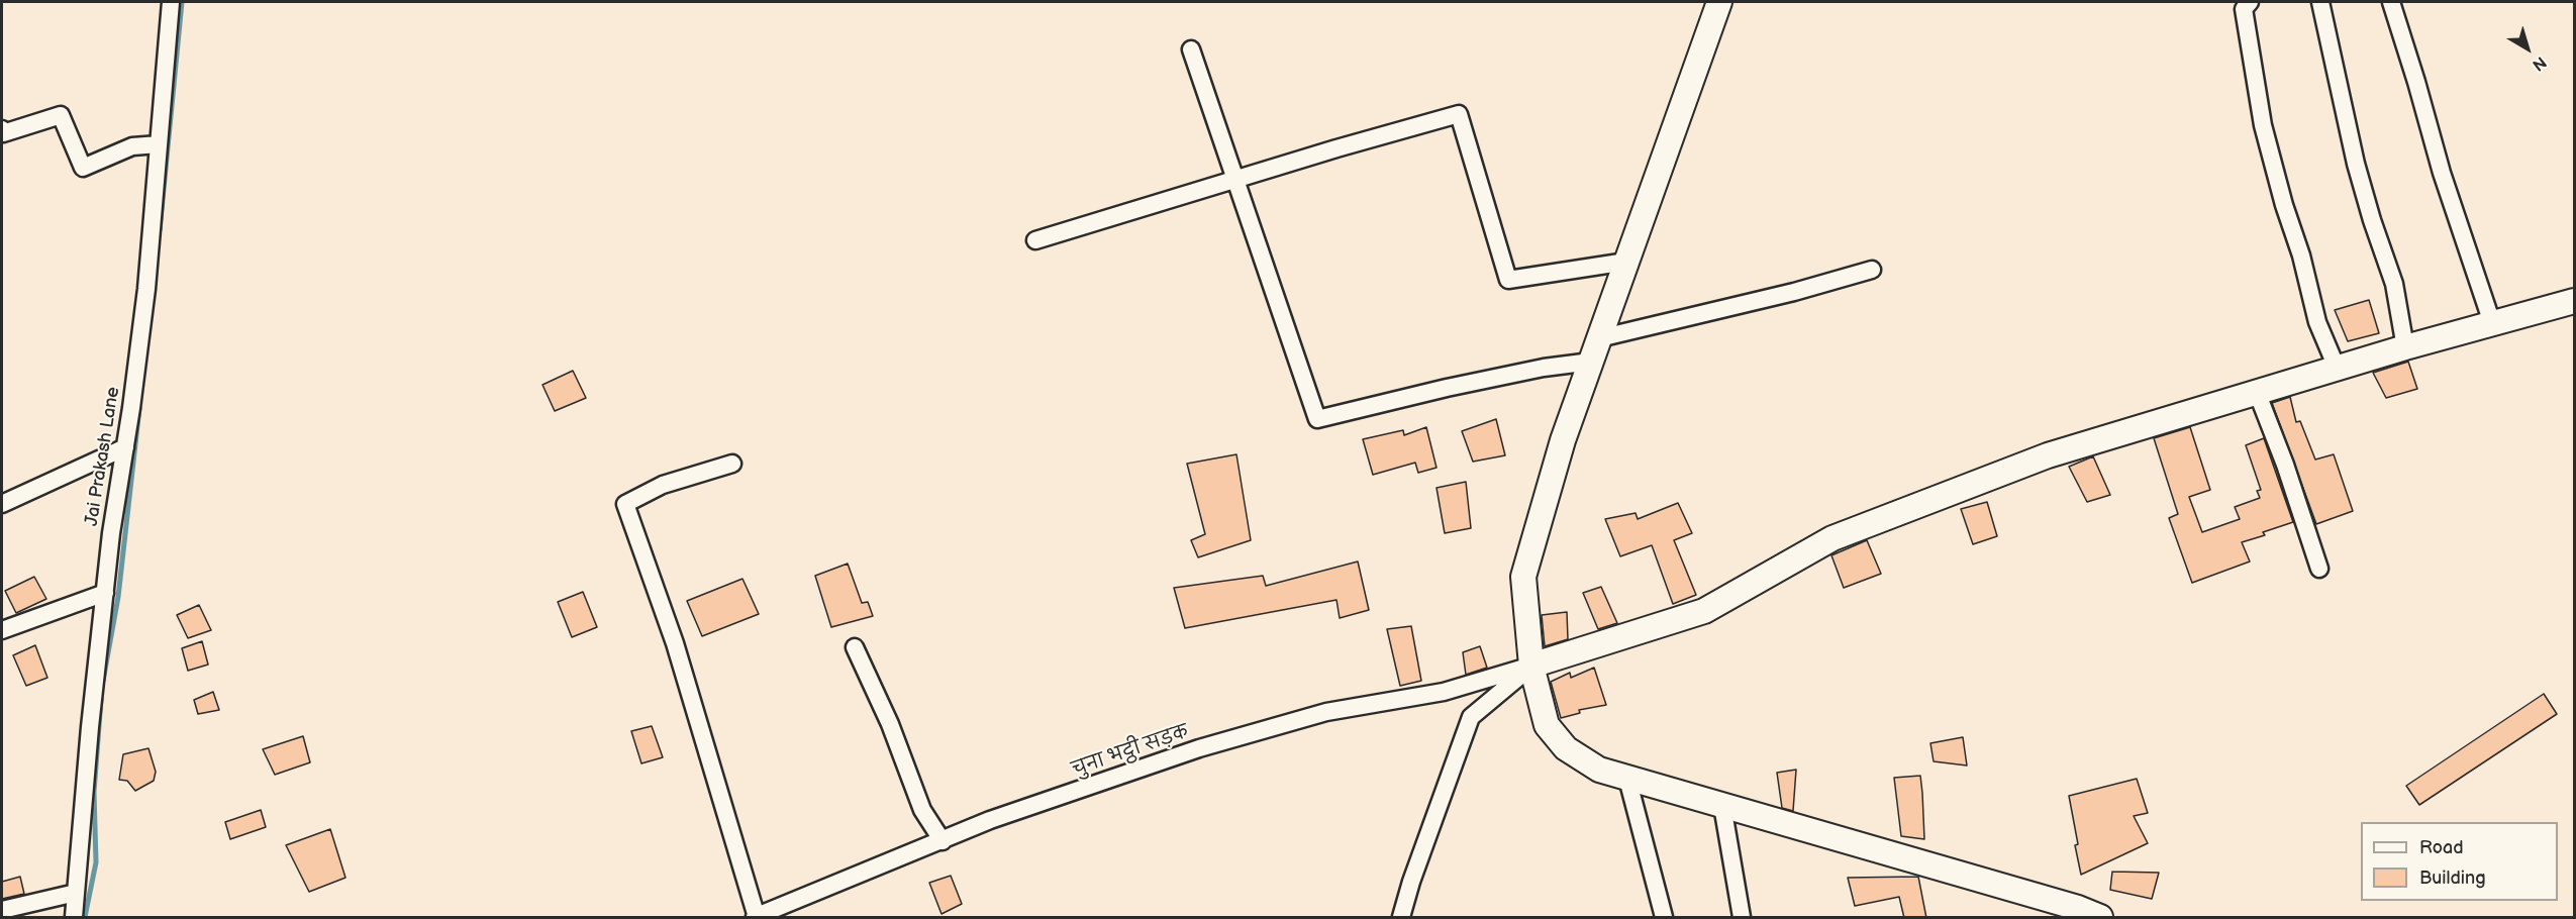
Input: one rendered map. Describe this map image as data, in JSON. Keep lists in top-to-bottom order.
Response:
{
  "streets": {
    "street": ["Jai Prakash Lane", "चुना भट्ठी सड़क"]
  },
  "legend": ["Road", "Building"],
  "north": "bottom right"
}
